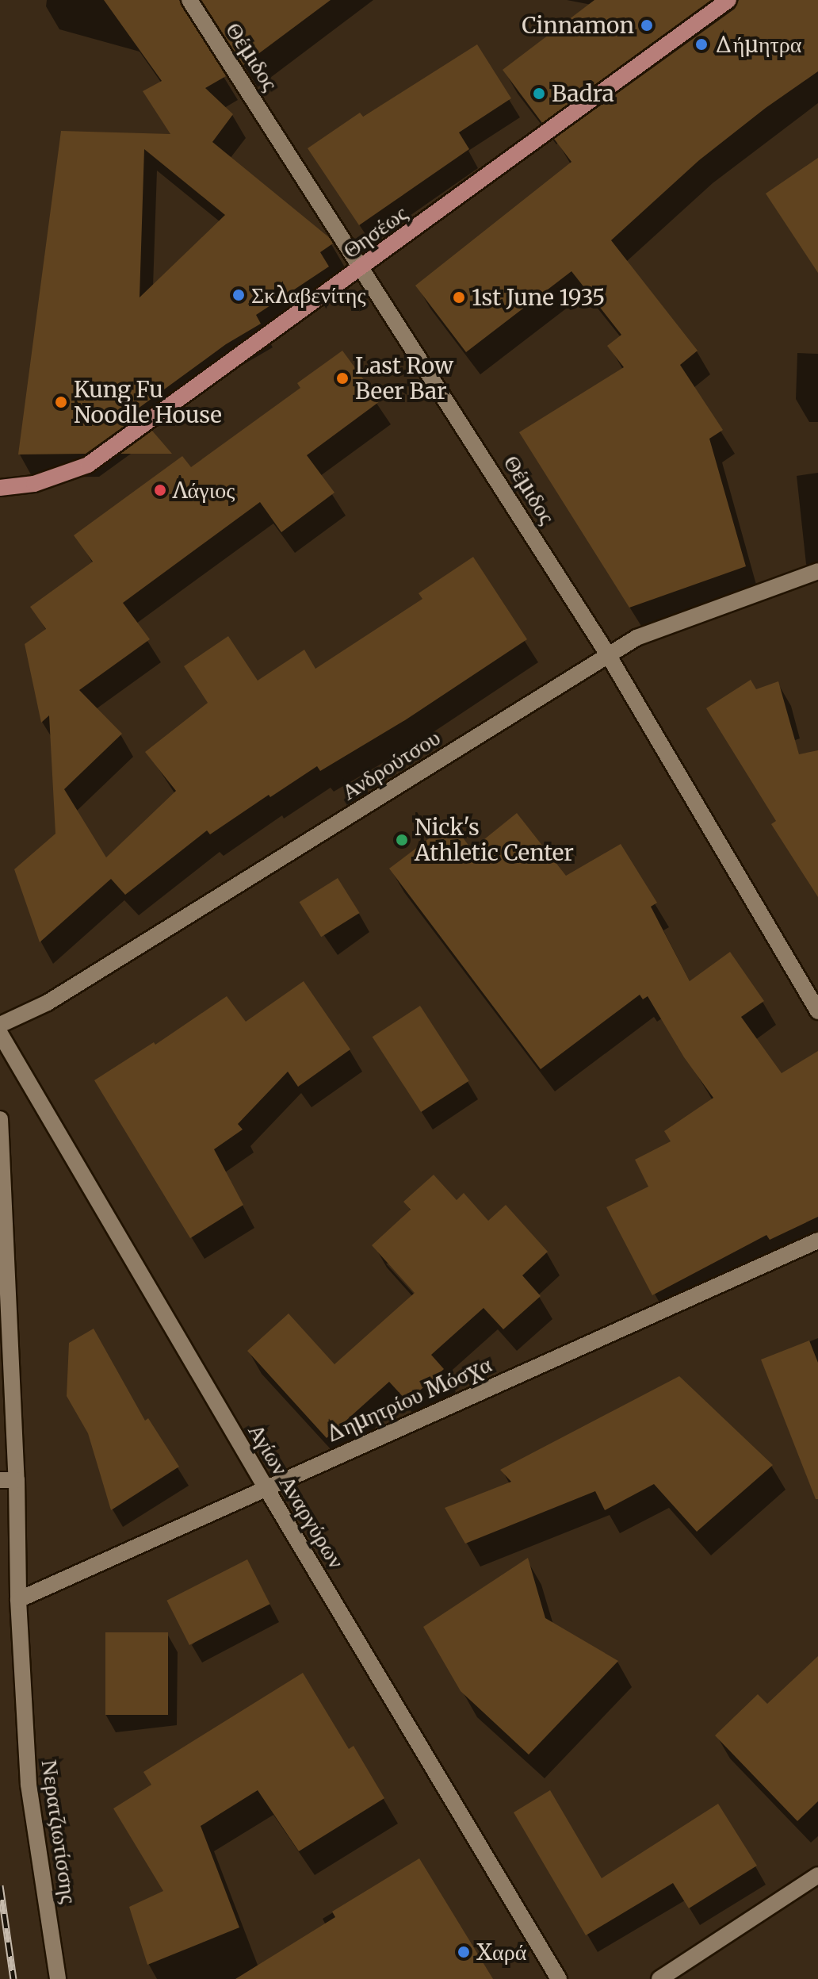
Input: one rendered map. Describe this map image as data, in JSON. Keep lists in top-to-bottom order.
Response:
{
  "streets": {
    "main road": ["Θησέως"],
    "street": [
      "Θέμιδος",
      "Ανδρούτσου",
      "Δημητρίου Μόσχα",
      "Αγίων Αναργύρων",
      "Νερατζιωτίσσης"
    ]
  },
  "crossings": [
    ["Θέμιδος", "Θησέως"],
    ["Θέμιδος", "Ανδρούτσου"],
    ["Δημητρίου Μόσχα", "Αγίων Αναργύρων"],
    ["Δημητρίου Μόσχα", "Νερατζιωτίσσης"]
  ],
  "places": [
    "Cinnamon",
    "Δήμητρα",
    "Badra",
    "Σκλαβενίτης",
    "1st June 1935",
    "Last Row Beer Bar",
    "Kung Fu Noodle House",
    "Λάγιος",
    "Nick's Athletic Center",
    "Χαρά"
  ]
}
